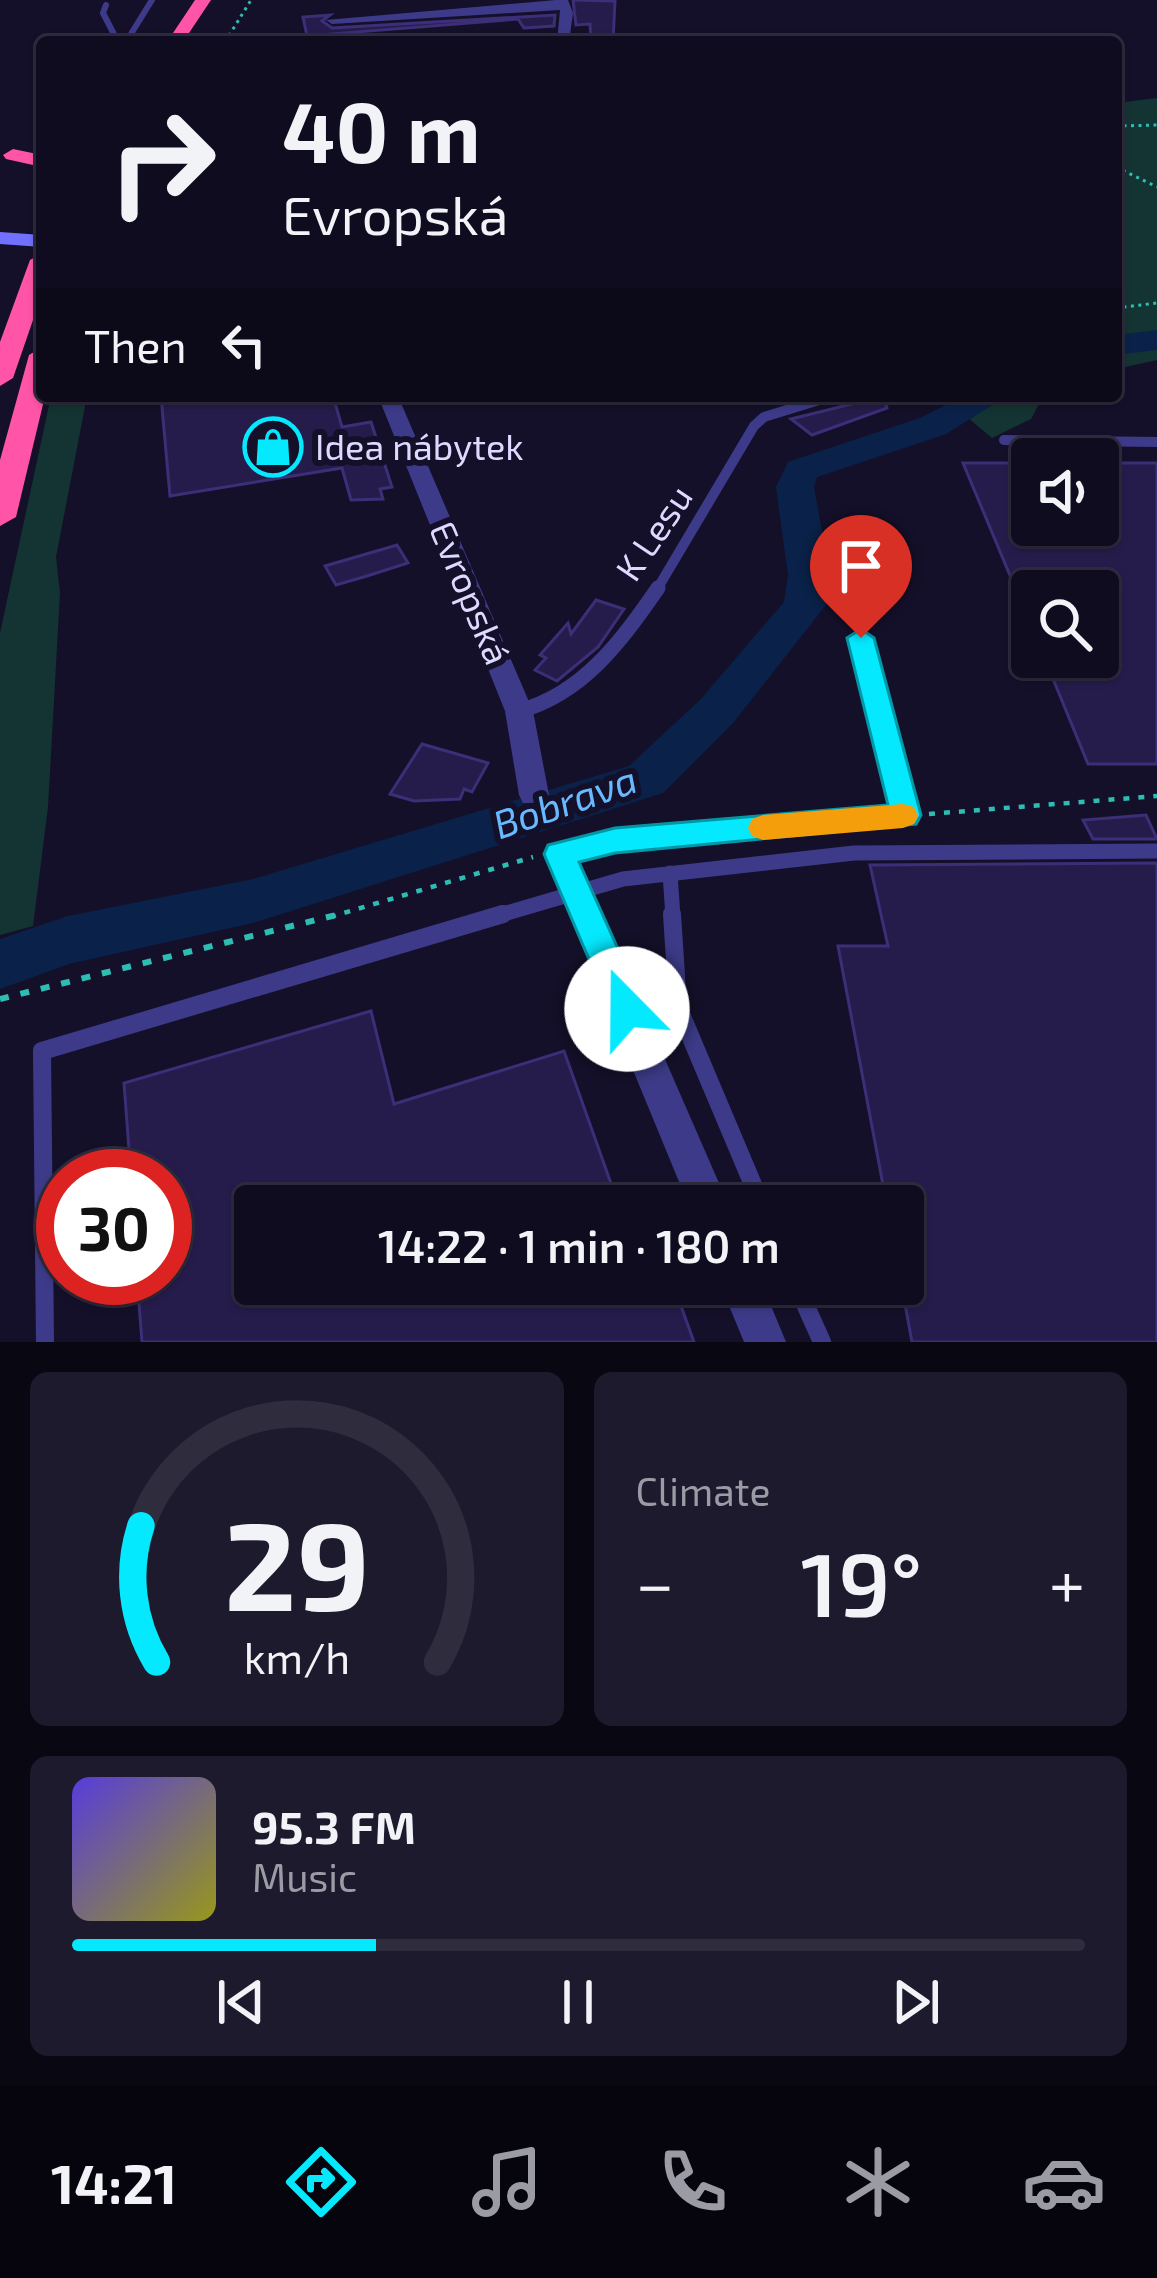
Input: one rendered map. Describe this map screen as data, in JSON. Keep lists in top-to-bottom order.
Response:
{
  "streets": {
    "street": ["Evropská"],
    "lane": ["K Lesu"]
  },
  "crossings": [
    ["K Lesu", "Evropská"]
  ],
  "water": ["Bobrava"],
  "places": {
    "shop": ["Idea nábytek"]
  },
  "page": {
    "turn": ["40 m", "Evropská"],
    "then": "Then",
    "limit": "30",
    "trip": "14:22 · 1 min · 180 m",
    "tile": "Climate",
    "heat": ["−", "19°", "+"],
    "song": ["95.3 FM", "Music"],
    "tabs": "14:21",
    "gauge": ["29", "km/h"]
  }
}
